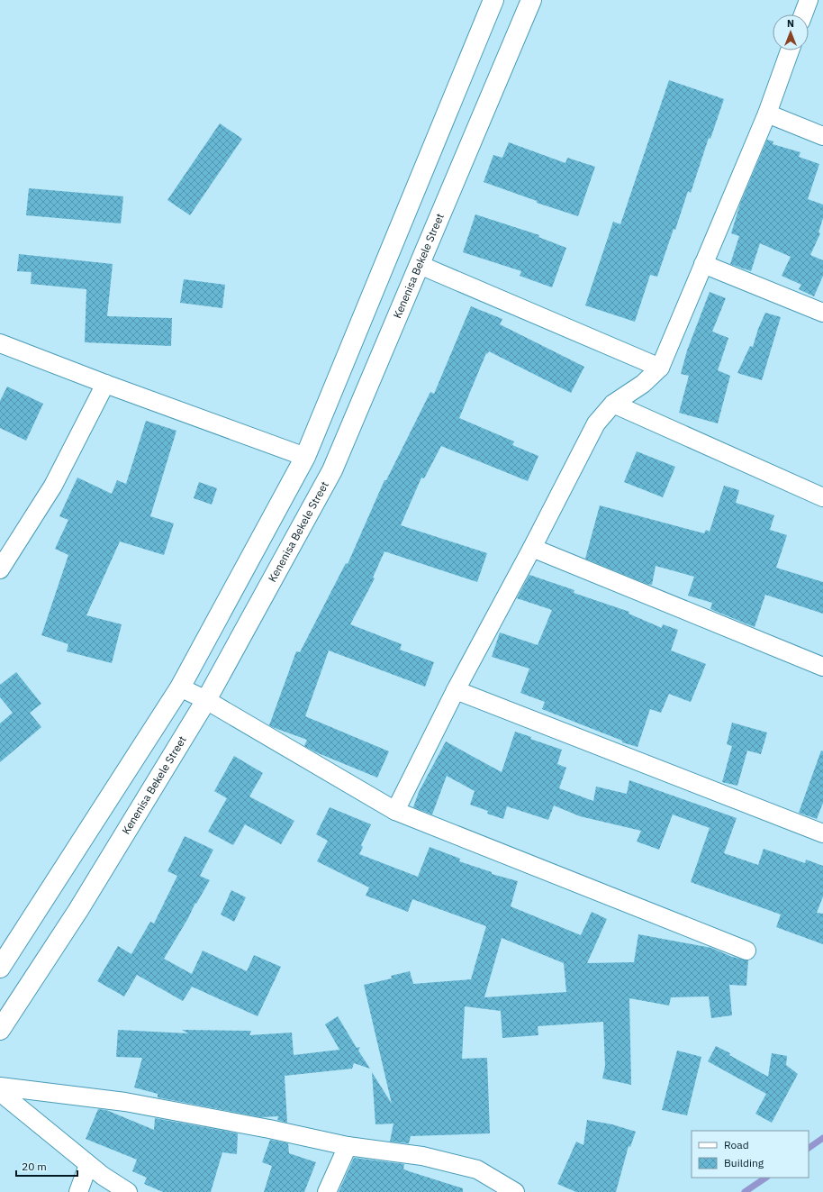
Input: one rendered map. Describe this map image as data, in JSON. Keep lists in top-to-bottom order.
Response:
{
  "streets": {
    "main road": ["Kenenisa Bekele Street"]
  },
  "legend": ["Road", "Building"],
  "scale_bar": "20 m",
  "north": "top"
}
